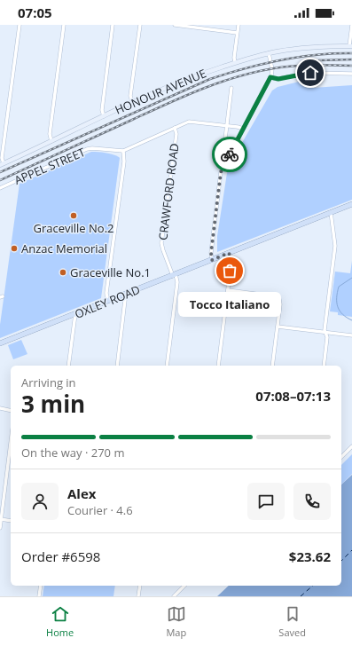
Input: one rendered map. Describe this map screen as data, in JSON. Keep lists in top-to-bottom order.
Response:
{
  "streets": {
    "main road": ["HONOUR AVENUE", "OXLEY ROAD"],
    "street": ["APPEL STREET", "CRAWFORD ROAD"]
  },
  "crossings": [
    ["APPEL STREET", "CRAWFORD ROAD"],
    ["CRAWFORD ROAD", "OXLEY ROAD"]
  ],
  "places": [
    "Graceville No.2",
    "Anzac Memorial",
    "Tocco Italiano",
    "Graceville No.1"
  ],
  "page": {
    "status": "07:05",
    "bubble": "Tocco Italiano",
    "heading": ["3 min", "Arriving in", "07:08–07:13"],
    "panel": [
      "Alex",
      "Courier · 4.6",
      "Order #6598",
      "$23.62"
    ],
    "bar": "On the way · 270 m",
    "tabs": ["Home", "Map", "Saved"]
  }
}
